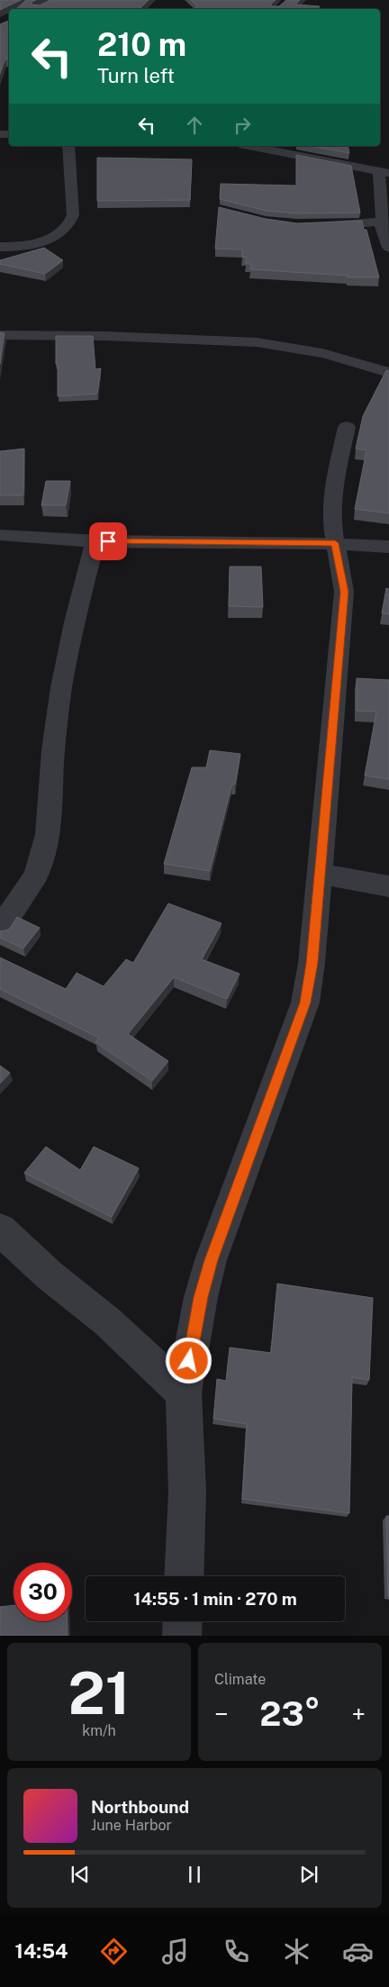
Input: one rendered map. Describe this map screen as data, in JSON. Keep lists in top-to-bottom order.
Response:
{
  "page": {
    "turn": ["210 m", "Turn left"],
    "limit": "30",
    "trip": "14:55 · 1 min · 270 m",
    "tile": [
      ["21", "km/h"],
      "Climate"
    ],
    "heat": ["−", "23°", "+"],
    "song": ["Northbound", "June Harbor"],
    "tabs": "14:54"
  }
}
